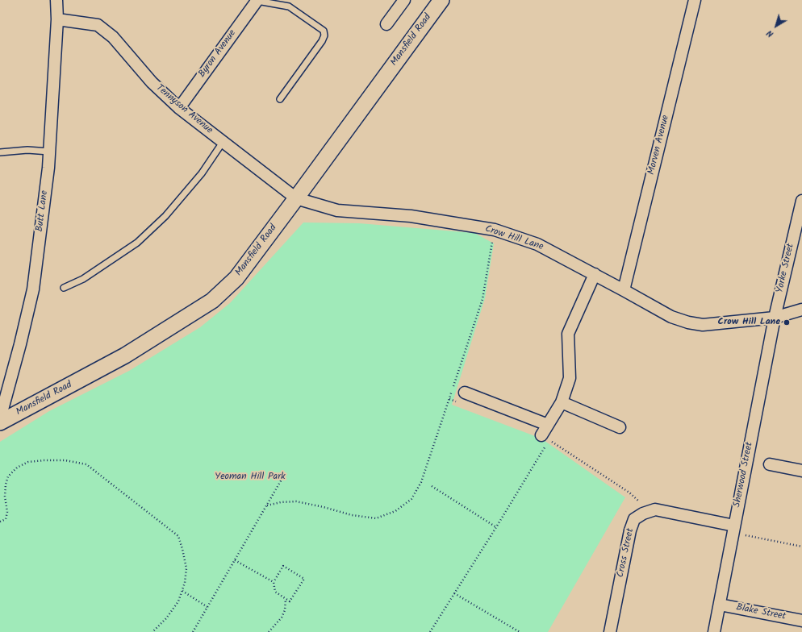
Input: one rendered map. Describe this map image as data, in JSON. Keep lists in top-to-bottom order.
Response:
{
  "streets": {
    "main road": ["Mansfield Road"],
    "street": [
      "Byron Avenue",
      "Tennyson Avenue",
      "Morven Avenue",
      "Butt Lane",
      "Crow Hill Lane",
      "Yorke Street",
      "Sherwood Street",
      "Cross Street",
      "Blake Street"
    ]
  },
  "crossings": [
    ["Mansfield Road", "Tennyson Avenue"],
    ["Mansfield Road", "Crow Hill Lane"],
    ["Byron Avenue", "Tennyson Avenue"],
    ["Tennyson Avenue", "Butt Lane"],
    ["Tennyson Avenue", "Crow Hill Lane"],
    ["Morven Avenue", "Crow Hill Lane"],
    ["Crow Hill Lane", "Yorke Street"],
    ["Crow Hill Lane", "Sherwood Street"],
    ["Yorke Street", "Sherwood Street"],
    ["Sherwood Street", "Blake Street"]
  ],
  "parks": ["Yeoman Hill Park"],
  "places": ["Crow Hill Lane"],
  "north": "bottom left"
}
